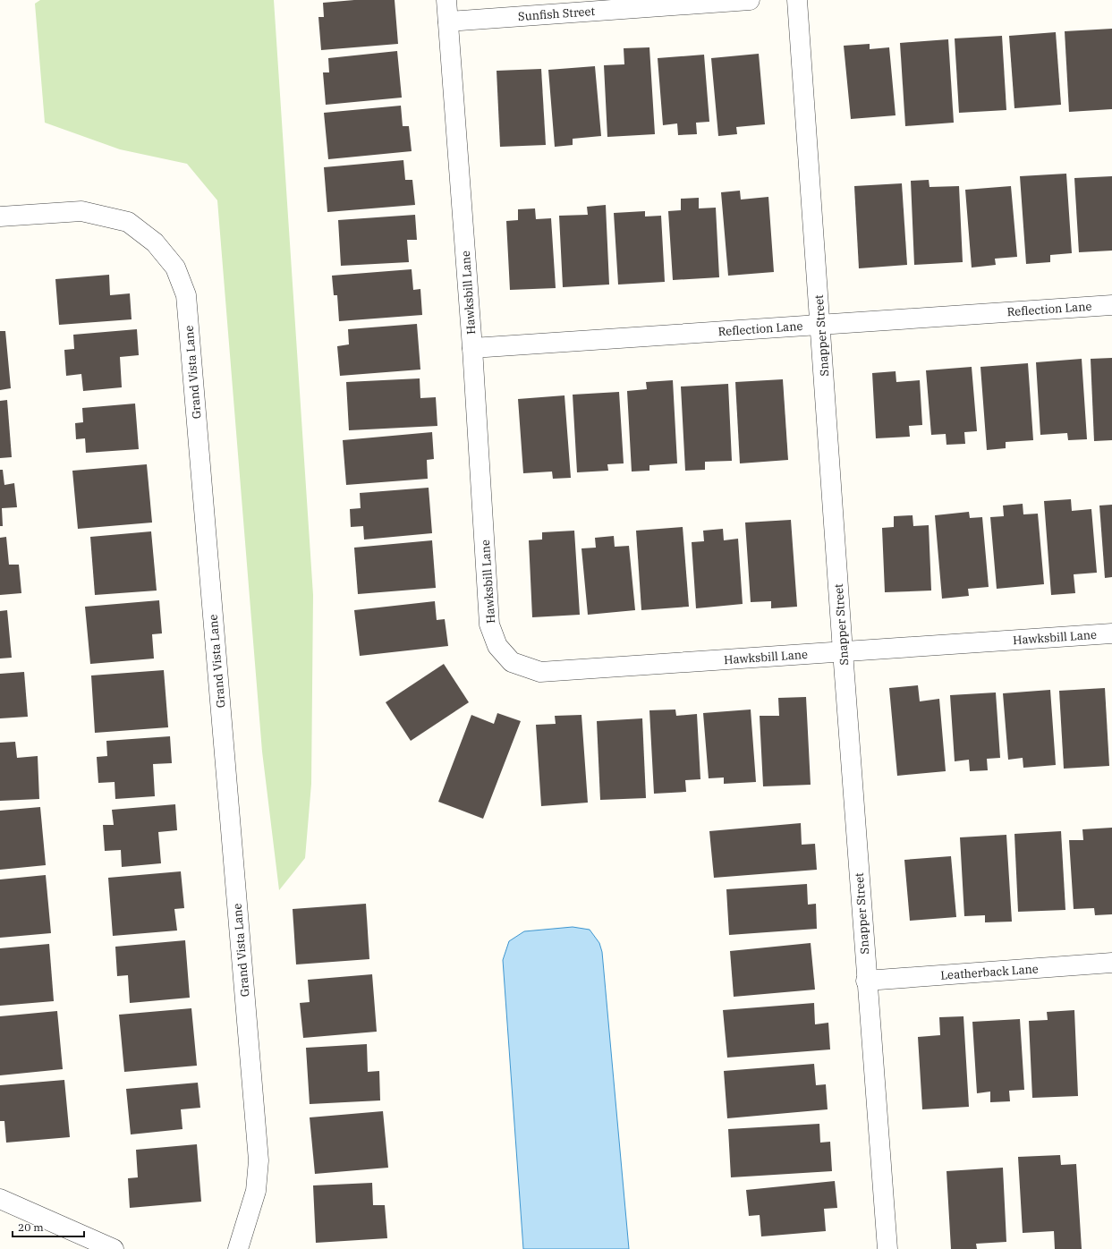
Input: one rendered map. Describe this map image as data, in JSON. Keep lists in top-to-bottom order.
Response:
{
  "streets": {
    "street": [
      "Sunfish Street",
      "Hawksbill Lane",
      "Reflection Lane",
      "Snapper Street",
      "Grand Vista Lane",
      "Leatherback Lane"
    ]
  },
  "crossings": [
    ["Sunfish Street", "Hawksbill Lane"],
    ["Hawksbill Lane", "Reflection Lane"],
    ["Hawksbill Lane", "Snapper Street"],
    ["Reflection Lane", "Snapper Street"],
    ["Snapper Street", "Leatherback Lane"]
  ],
  "scale_bar": "20 m"
}
